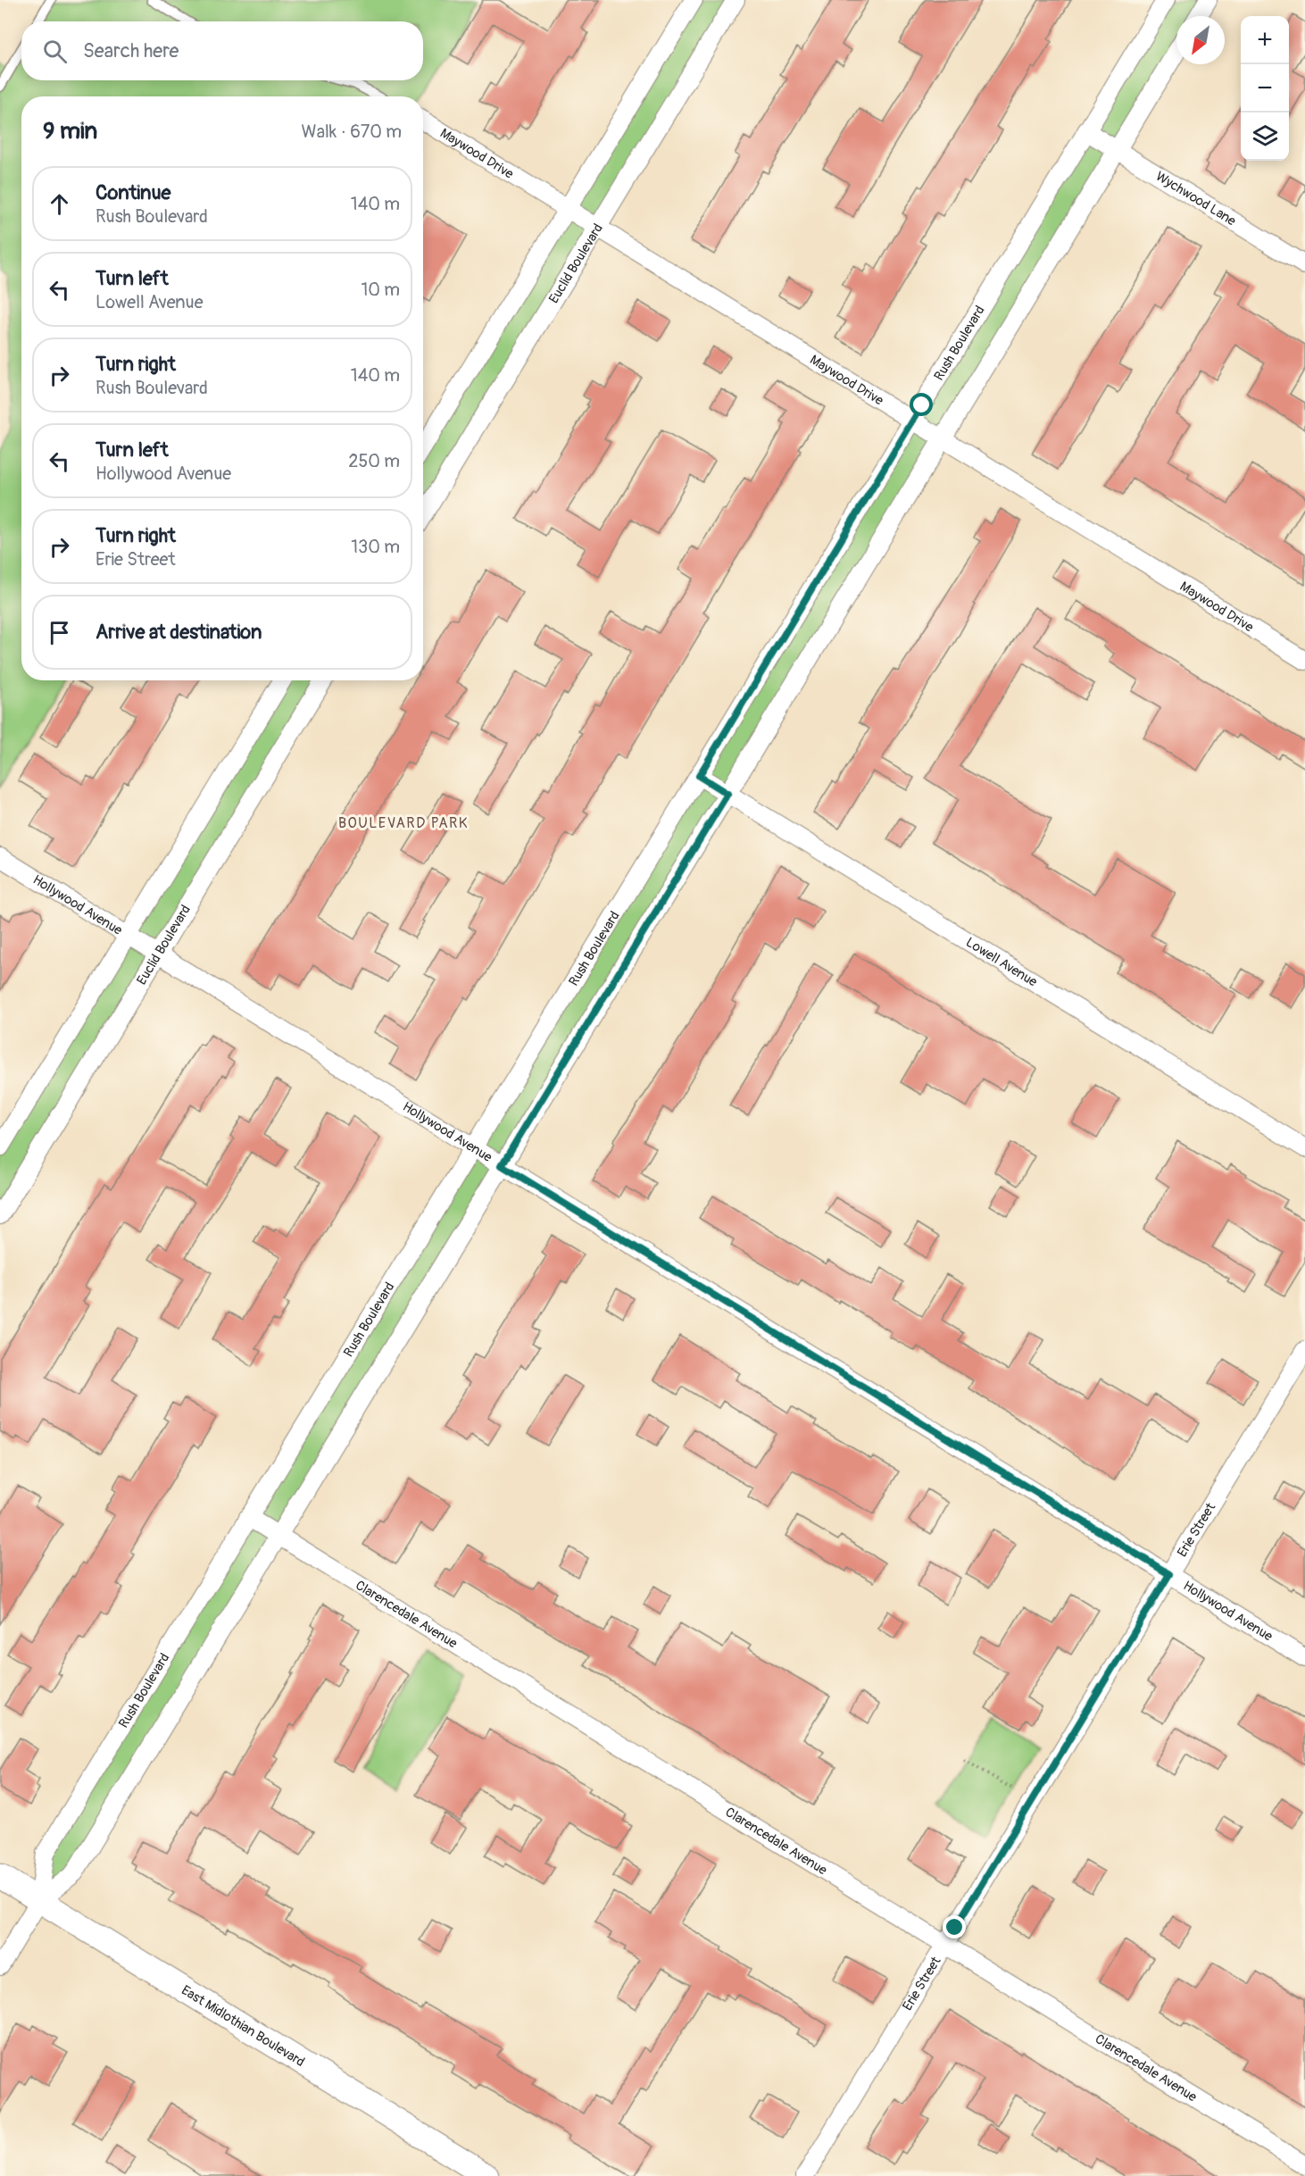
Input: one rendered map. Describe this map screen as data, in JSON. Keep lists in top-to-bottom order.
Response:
{
  "streets": {
    "main road": ["East Midlothian Boulevard"],
    "street": [
      "Maywood Drive",
      "Wychwood Lane",
      "Euclid Boulevard",
      "Rush Boulevard",
      "Hollywood Avenue",
      "Lowell Avenue",
      "Erie Street",
      "Clarencedale Avenue"
    ]
  },
  "crossings": [
    ["Maywood Drive", "Euclid Boulevard"],
    ["Maywood Drive", "Rush Boulevard"],
    ["Wychwood Lane", "Rush Boulevard"],
    ["Euclid Boulevard", "Hollywood Avenue"],
    ["Rush Boulevard", "Hollywood Avenue"],
    ["Rush Boulevard", "Lowell Avenue"],
    ["Rush Boulevard", "Clarencedale Avenue"],
    ["Rush Boulevard", "East Midlothian Boulevard"],
    ["Hollywood Avenue", "Erie Street"],
    ["Erie Street", "Clarencedale Avenue"]
  ],
  "districts": ["BOULEVARD PARK"],
  "north": "bottom left",
  "page": {
    "map_buttons": ["+", "−"],
    "search": "Search here",
    "heading": ["9 min", "Walk · 670 m"],
    "list": [
      ["Continue", "Rush Boulevard", "140 m"],
      ["Turn left", "Lowell Avenue", "10 m"],
      ["Turn right", "Rush Boulevard", "140 m"],
      ["Turn left", "Hollywood Avenue", "250 m"],
      ["Turn right", "Erie Street", "130 m"],
      "Arrive at destination"
    ]
  }
}
